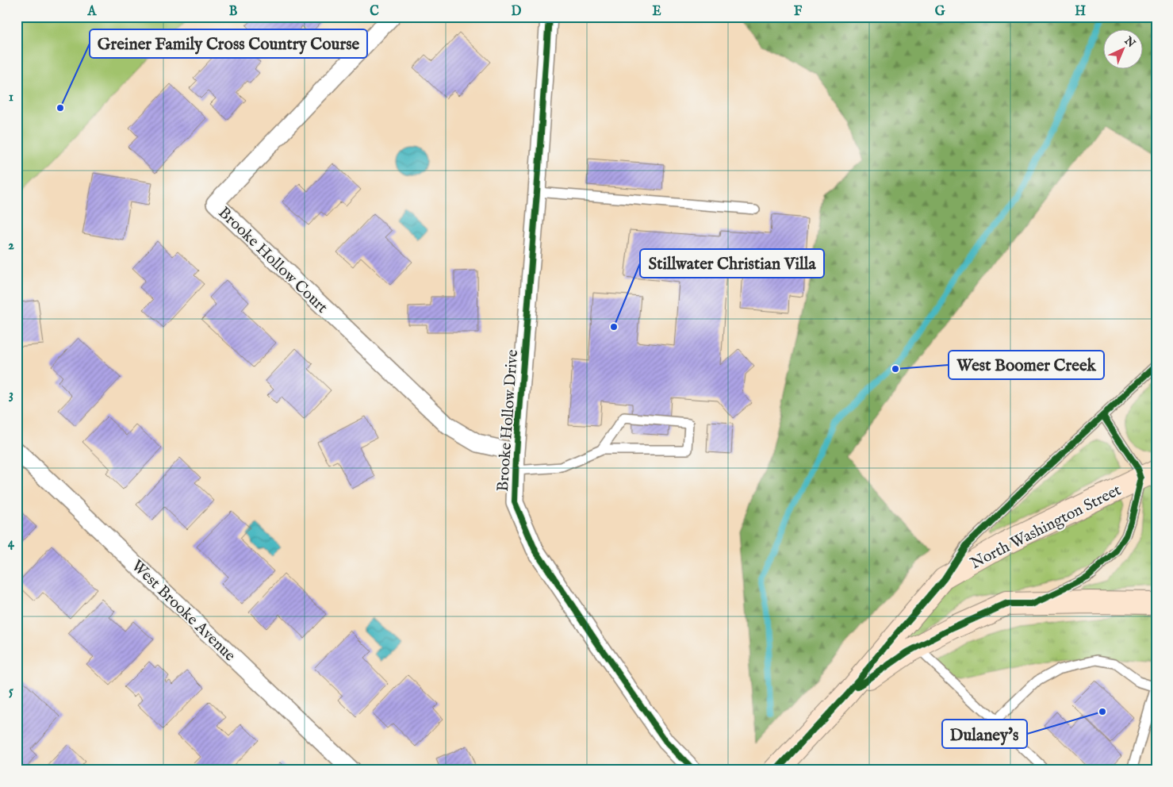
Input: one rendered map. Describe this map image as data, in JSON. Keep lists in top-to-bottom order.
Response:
{
  "streets": {
    "main road": ["North Washington Street"],
    "street": ["Brooke Hollow Court", "Brooke Hollow Drive", "West Brooke Avenue"]
  },
  "crossings": [
    ["Brooke Hollow Court", "Brooke Hollow Drive"]
  ],
  "places": [
    "Greiner Family Cross Country Course",
    "Stillwater Christian Villa",
    "West Boomer Creek",
    "Dulaney's"
  ],
  "north": "top right",
  "grid": {
    "columns": [
      "A",
      "B",
      "C",
      "D",
      "E",
      "F",
      "G",
      "H"
    ],
    "rows": [
      "1",
      "2",
      "3",
      "4",
      "5"
    ]
  }
}
